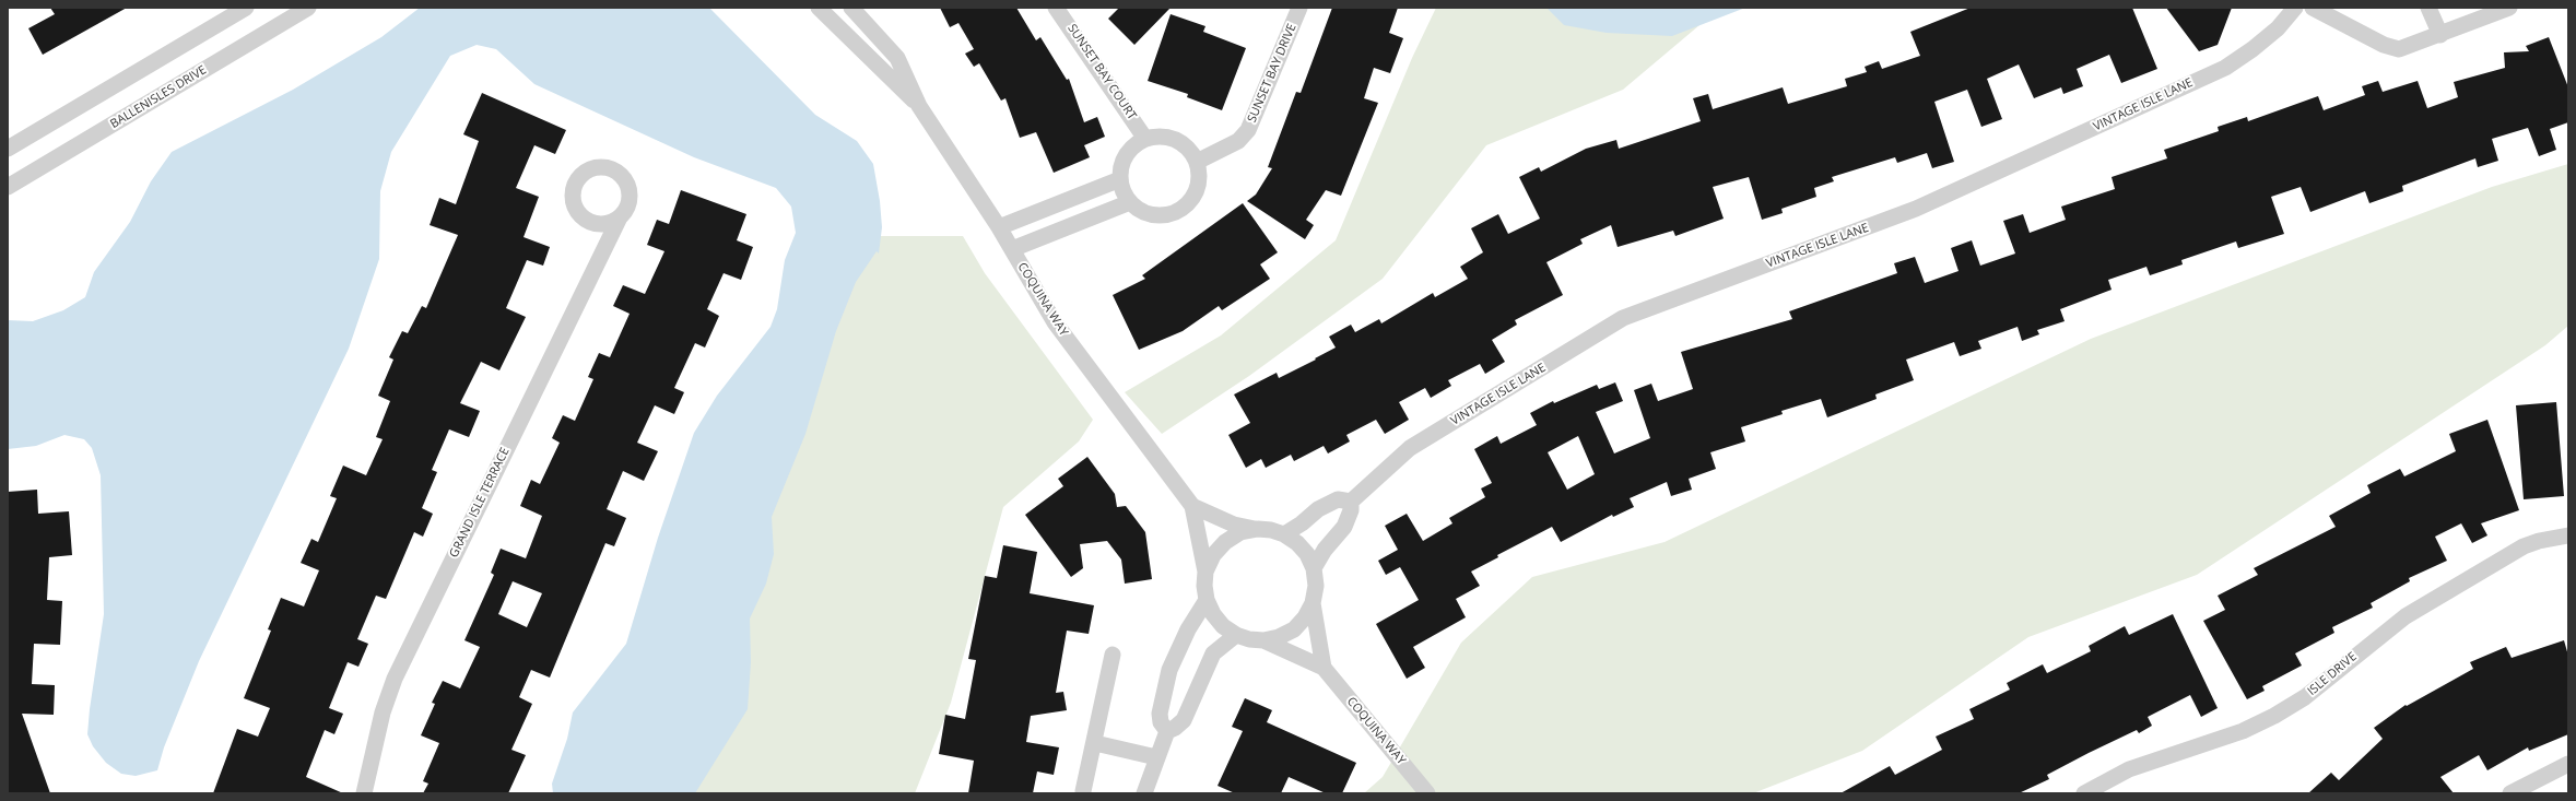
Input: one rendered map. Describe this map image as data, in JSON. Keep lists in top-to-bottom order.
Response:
{
  "streets": {
    "street": [
      "SUNSET BAY COURT",
      "SUNSET BAY DRIVE",
      "BALLENISLES DRIVE",
      "VINTAGE ISLE LANE",
      "COQUINA WAY",
      "GRAND ISLE TERRACE",
      "ISLE DRIVE"
    ]
  },
  "crossings": [
    ["SUNSET BAY COURT", "SUNSET BAY DRIVE"]
  ]
}
